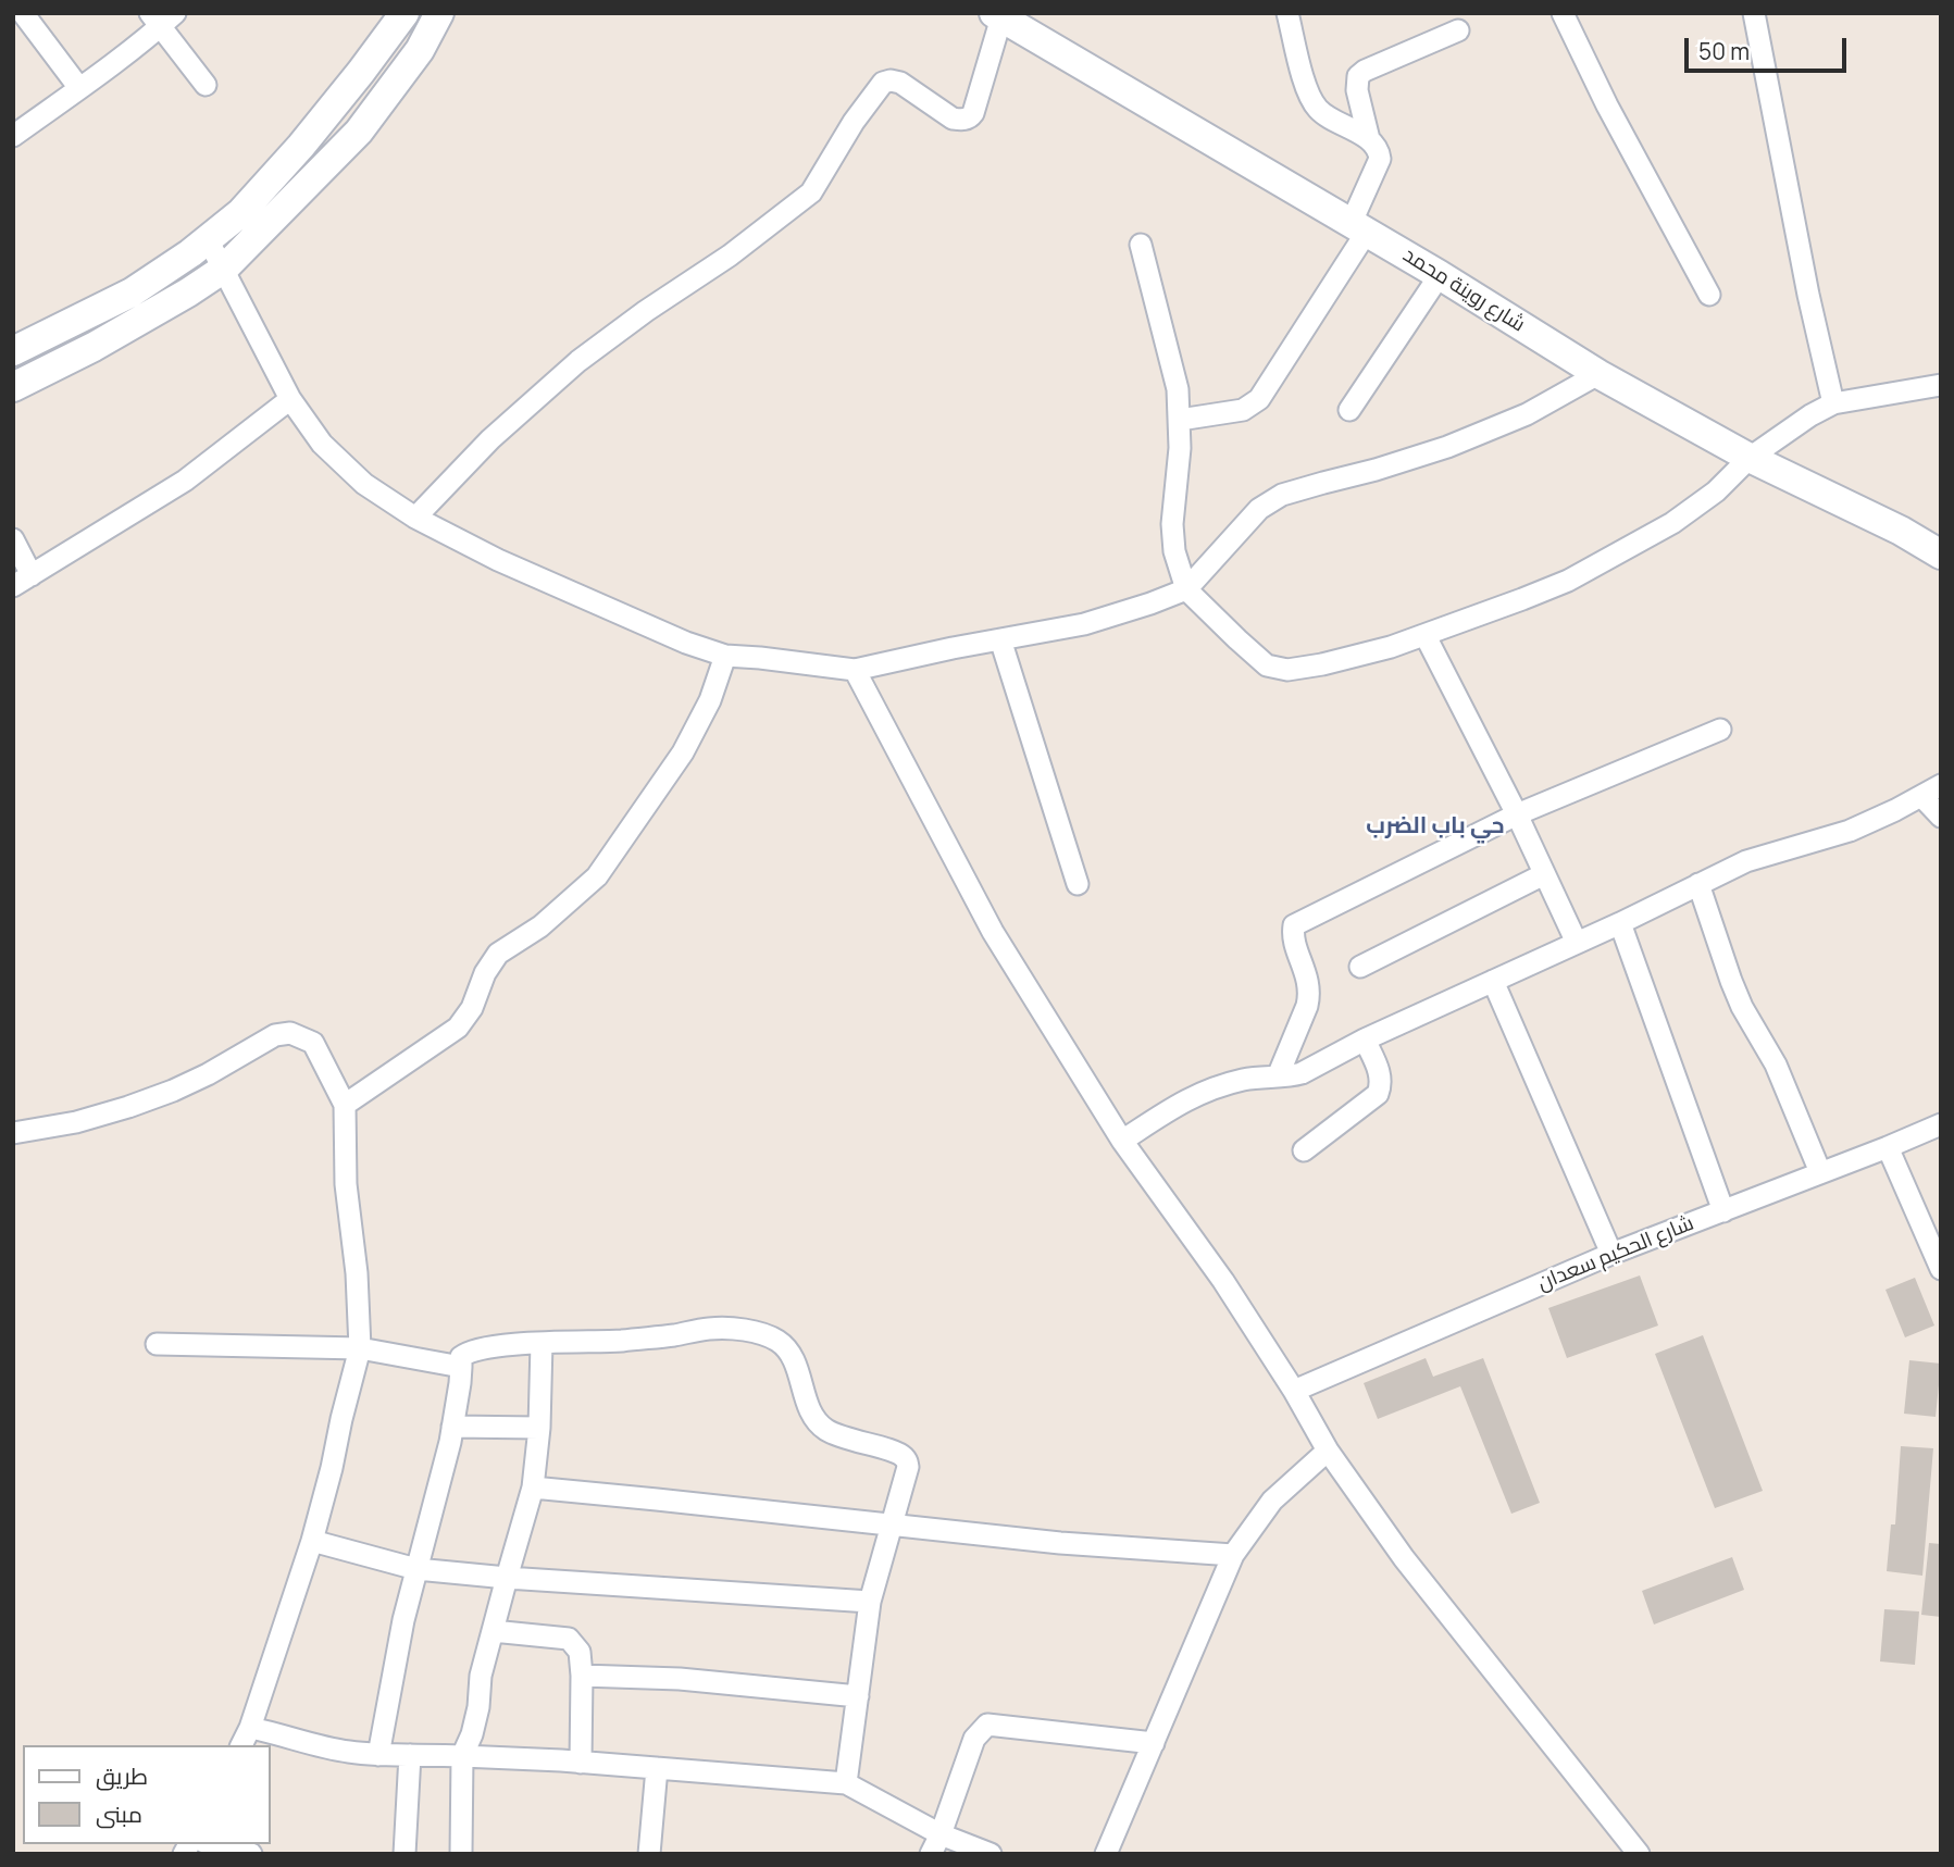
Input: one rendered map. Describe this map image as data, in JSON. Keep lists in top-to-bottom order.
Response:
{
  "streets": {
    "main road": ["شارع روينة محمد"],
    "street": ["شارع الحكيم سعدان"]
  },
  "districts": ["حي باب الضرب"],
  "legend": ["طريق", "مبنى"],
  "scale_bar": "50 m"
}
